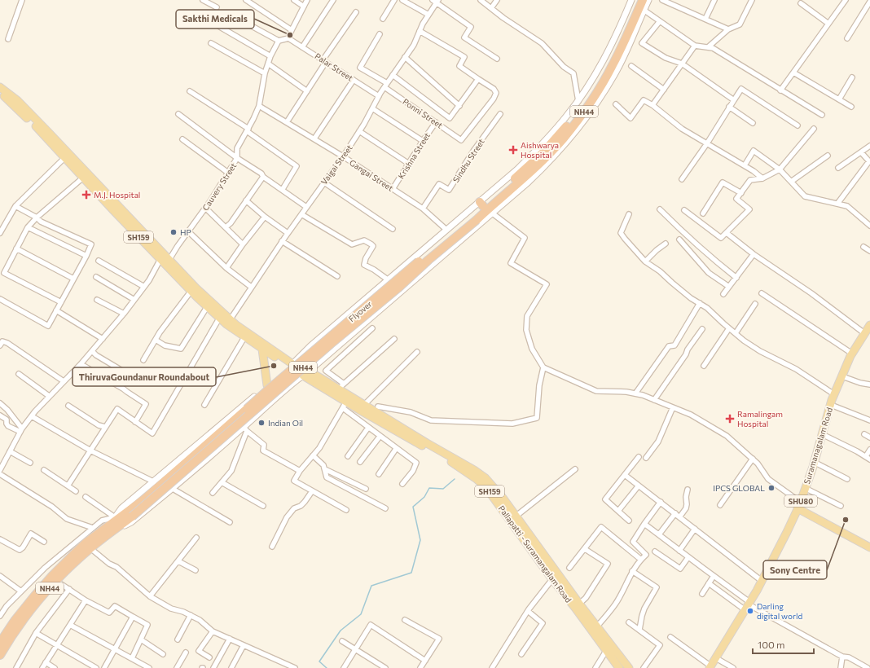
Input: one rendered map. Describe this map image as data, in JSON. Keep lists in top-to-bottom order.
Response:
{
  "streets": {
    "highway": ["NH44", "Flyover"],
    "main road": [
      "SH159",
      "Suramanagalam Road",
      "SHU80",
      "Pallapatti - Suramangalam Road"
    ],
    "street": [
      "Palar Street",
      "Ponni Street",
      "Krishna Street",
      "Sindhu Street",
      "Vaigai Street",
      "Gangai Street",
      "Cauvery Street"
    ]
  },
  "crossings": [
    ["Palar Street", "Vaigai Street"],
    ["NH44", "Flyover"],
    ["Ponni Street", "Krishna Street"],
    ["Ponni Street", "Vaigai Street"],
    ["Krishna Street", "Gangai Street"],
    ["Sindhu Street", "Gangai Street"],
    ["Vaigai Street", "Gangai Street"],
    ["Vaigai Street", "SH159"],
    ["Gangai Street", "Cauvery Street"],
    ["Cauvery Street", "SH159"],
    ["SH159", "Pallapatti - Suramangalam Road"]
  ],
  "places": {
    "other": [
      "Sakthi Medicals",
      "HP",
      "ThiruvaGoundanur Roundabout",
      "Indian Oil",
      "IPCS GLOBAL",
      "Sony Centre",
      "Darling digital world"
    ],
    "health": ["Aishwarya Hospital", "M.J. Hospital", "Ramalingam Hospital"]
  },
  "scale_bar": "100 m"
}
